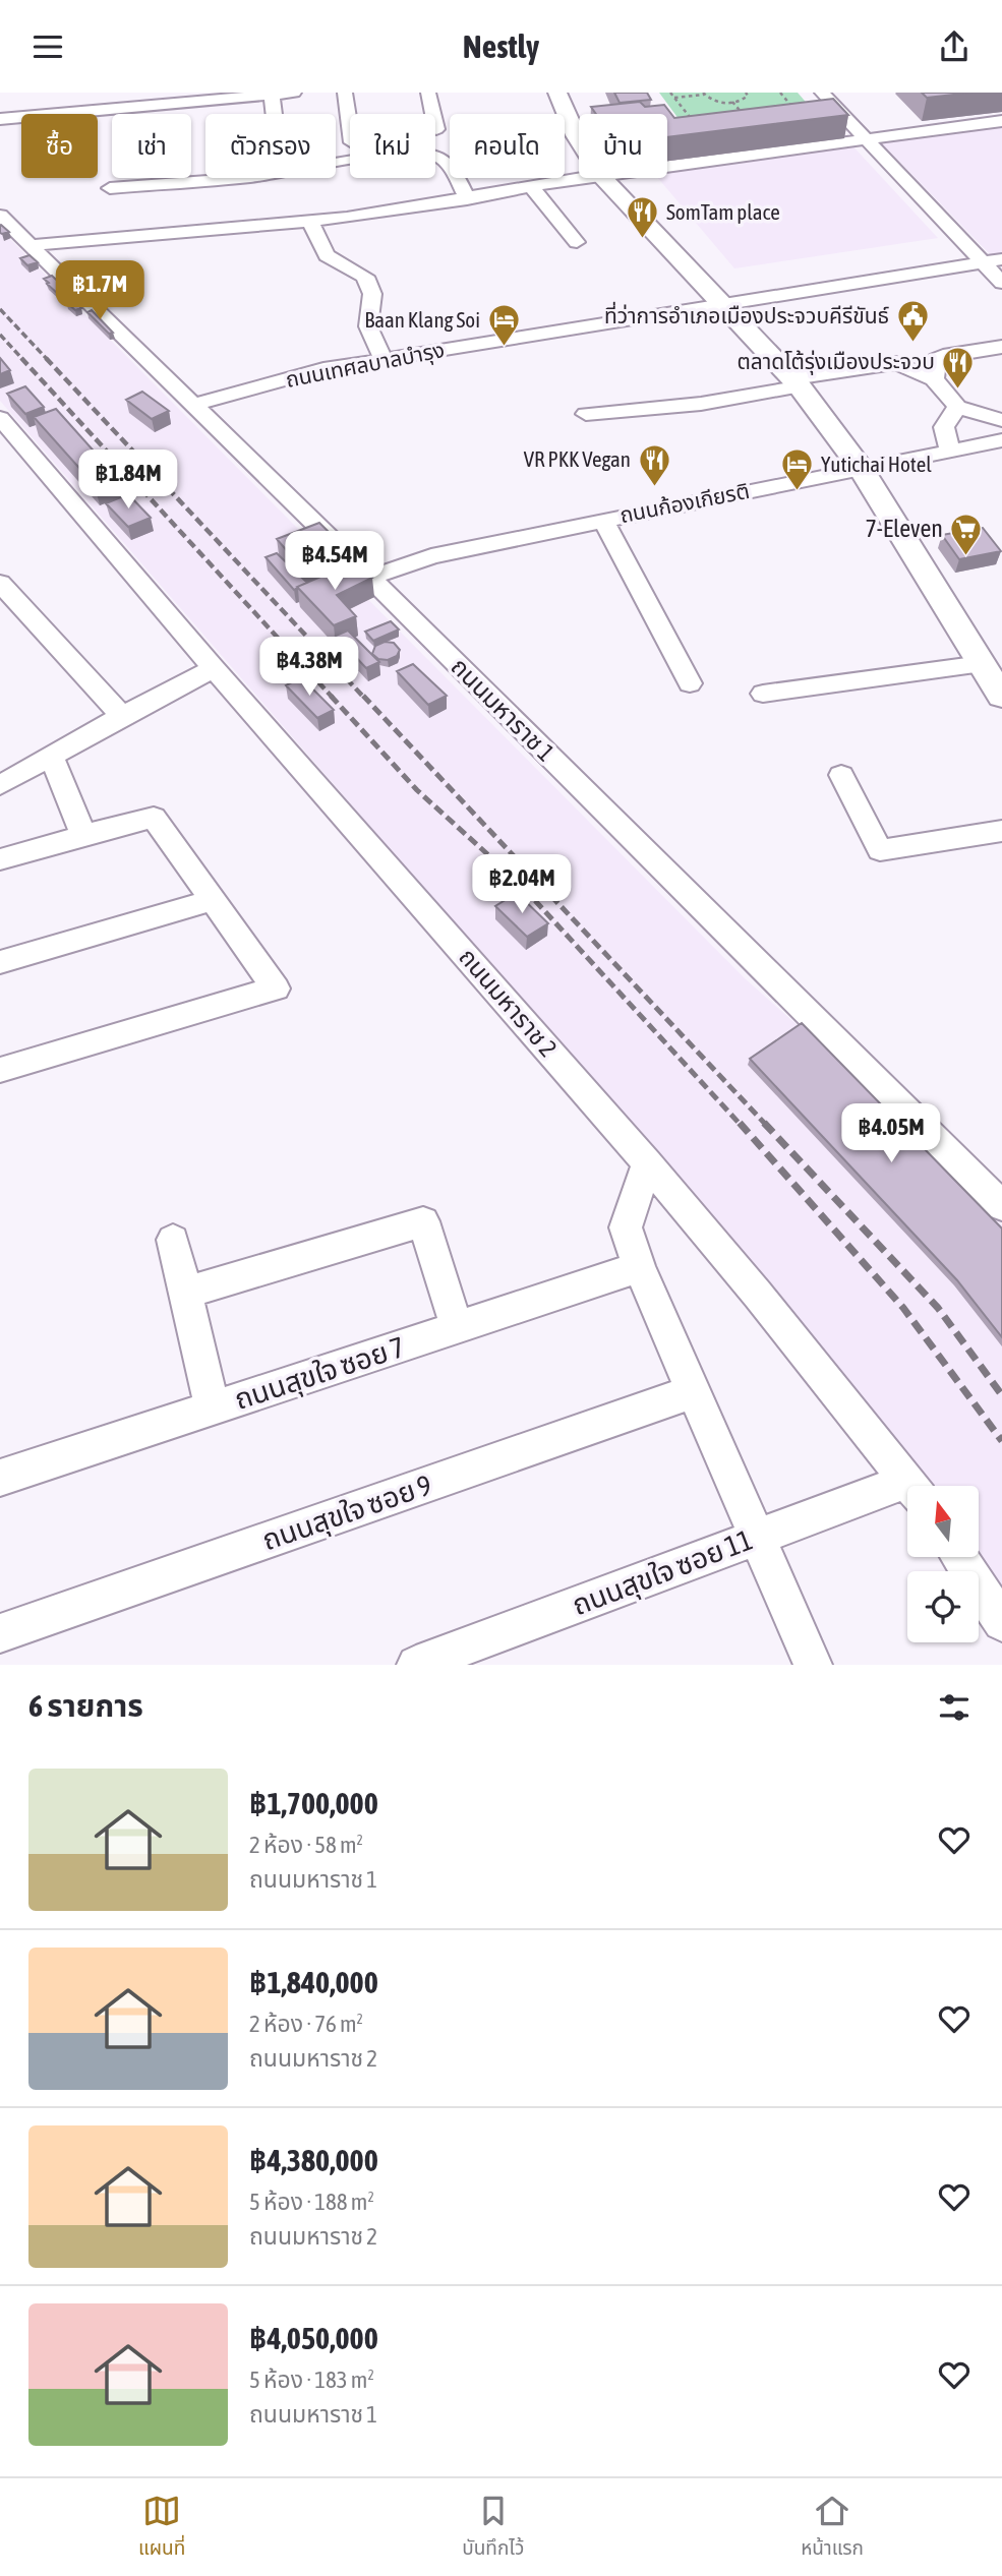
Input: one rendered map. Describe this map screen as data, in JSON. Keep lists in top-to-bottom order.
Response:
{
  "streets": {
    "street": [
      "ถนนเทศลบาลบำรุง",
      "ถนนก้องเกียรติ",
      "ถนนมหาราช 1",
      "ถนนมหาราช 2",
      "ถนนสุขใจ ซอย 7",
      "ถนนสุขใจ ซอย 9",
      "ถนนสุขใจ ซอย 11"
    ]
  },
  "crossings": [
    ["ถนนเทศลบาลบำรุง", "ถนนมหาราช 1"],
    ["ถนนก้องเกียรติ", "ถนนมหาราช 1"]
  ],
  "places": {
    "restaurant": ["SomTam place", "ตลาดโต้รุ่งเมืองประจวบ", "VR PKK Vegan"],
    "public building": ["ที่ว่าการอำเภอเมืองประจวบคีรีขันธ์"],
    "hotel": ["Baan Klang Soi", "Yutichai Hotel"],
    "supermarket": ["7-Eleven"]
  },
  "north": "top",
  "page": {
    "header": "Nestly",
    "chip": [
      "ซื้อ",
      "เช่า",
      "ตัวกรอง",
      "ใหม่",
      "คอนโด",
      "บ้าน"
    ],
    "price": [
      "฿1.7M",
      "฿1.84M",
      "฿4.54M",
      "฿4.38M",
      "฿2.04M",
      "฿4.05M"
    ],
    "heading": "6 รายการ",
    "list": [
      {
        "name": "฿1,700,000",
        "note": "2 ห้อง · 58 m² · ถนนมหาราช 1"
      },
      {
        "name": "฿1,840,000",
        "note": "2 ห้อง · 76 m² · ถนนมหาราช 2"
      },
      {
        "name": "฿4,380,000",
        "note": "5 ห้อง · 188 m² · ถนนมหาราช 2"
      },
      {
        "name": "฿4,050,000",
        "note": "5 ห้อง · 183 m² · ถนนมหาราช 1"
      }
    ],
    "tabs": ["แผนที่", "บันทึกไว้", "หน้าแรก"]
  }
}
